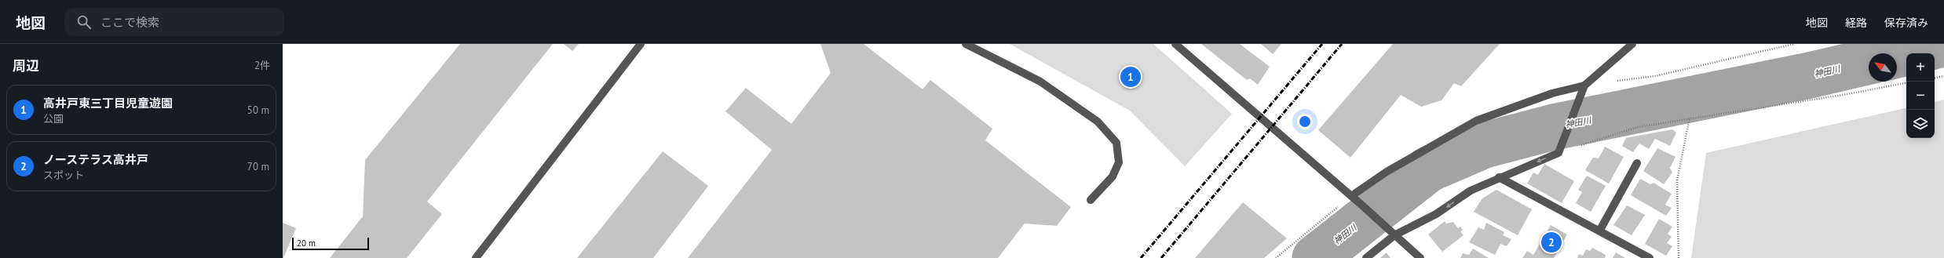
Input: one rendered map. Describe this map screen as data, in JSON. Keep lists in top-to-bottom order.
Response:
{
  "water": ["神田川"],
  "scale_bar": "20 m",
  "north": "top left",
  "page": {
    "header": "地図",
    "search": "ここで検索",
    "nav": ["地図", "経路", "保存済み"],
    "heading": ["周辺", "2件"],
    "map_buttons": ["+", "−"],
    "pins": ["1", "2"],
    "list": [
      {
        "mark": "1",
        "name": "高井戸東三丁目児童遊園",
        "note": "公園",
        "value": "50 m"
      },
      {
        "mark": "2",
        "name": "ノーステラス高井戸",
        "note": "スポット",
        "value": "70 m"
      }
    ],
    "scale": "20 m"
  }
}
